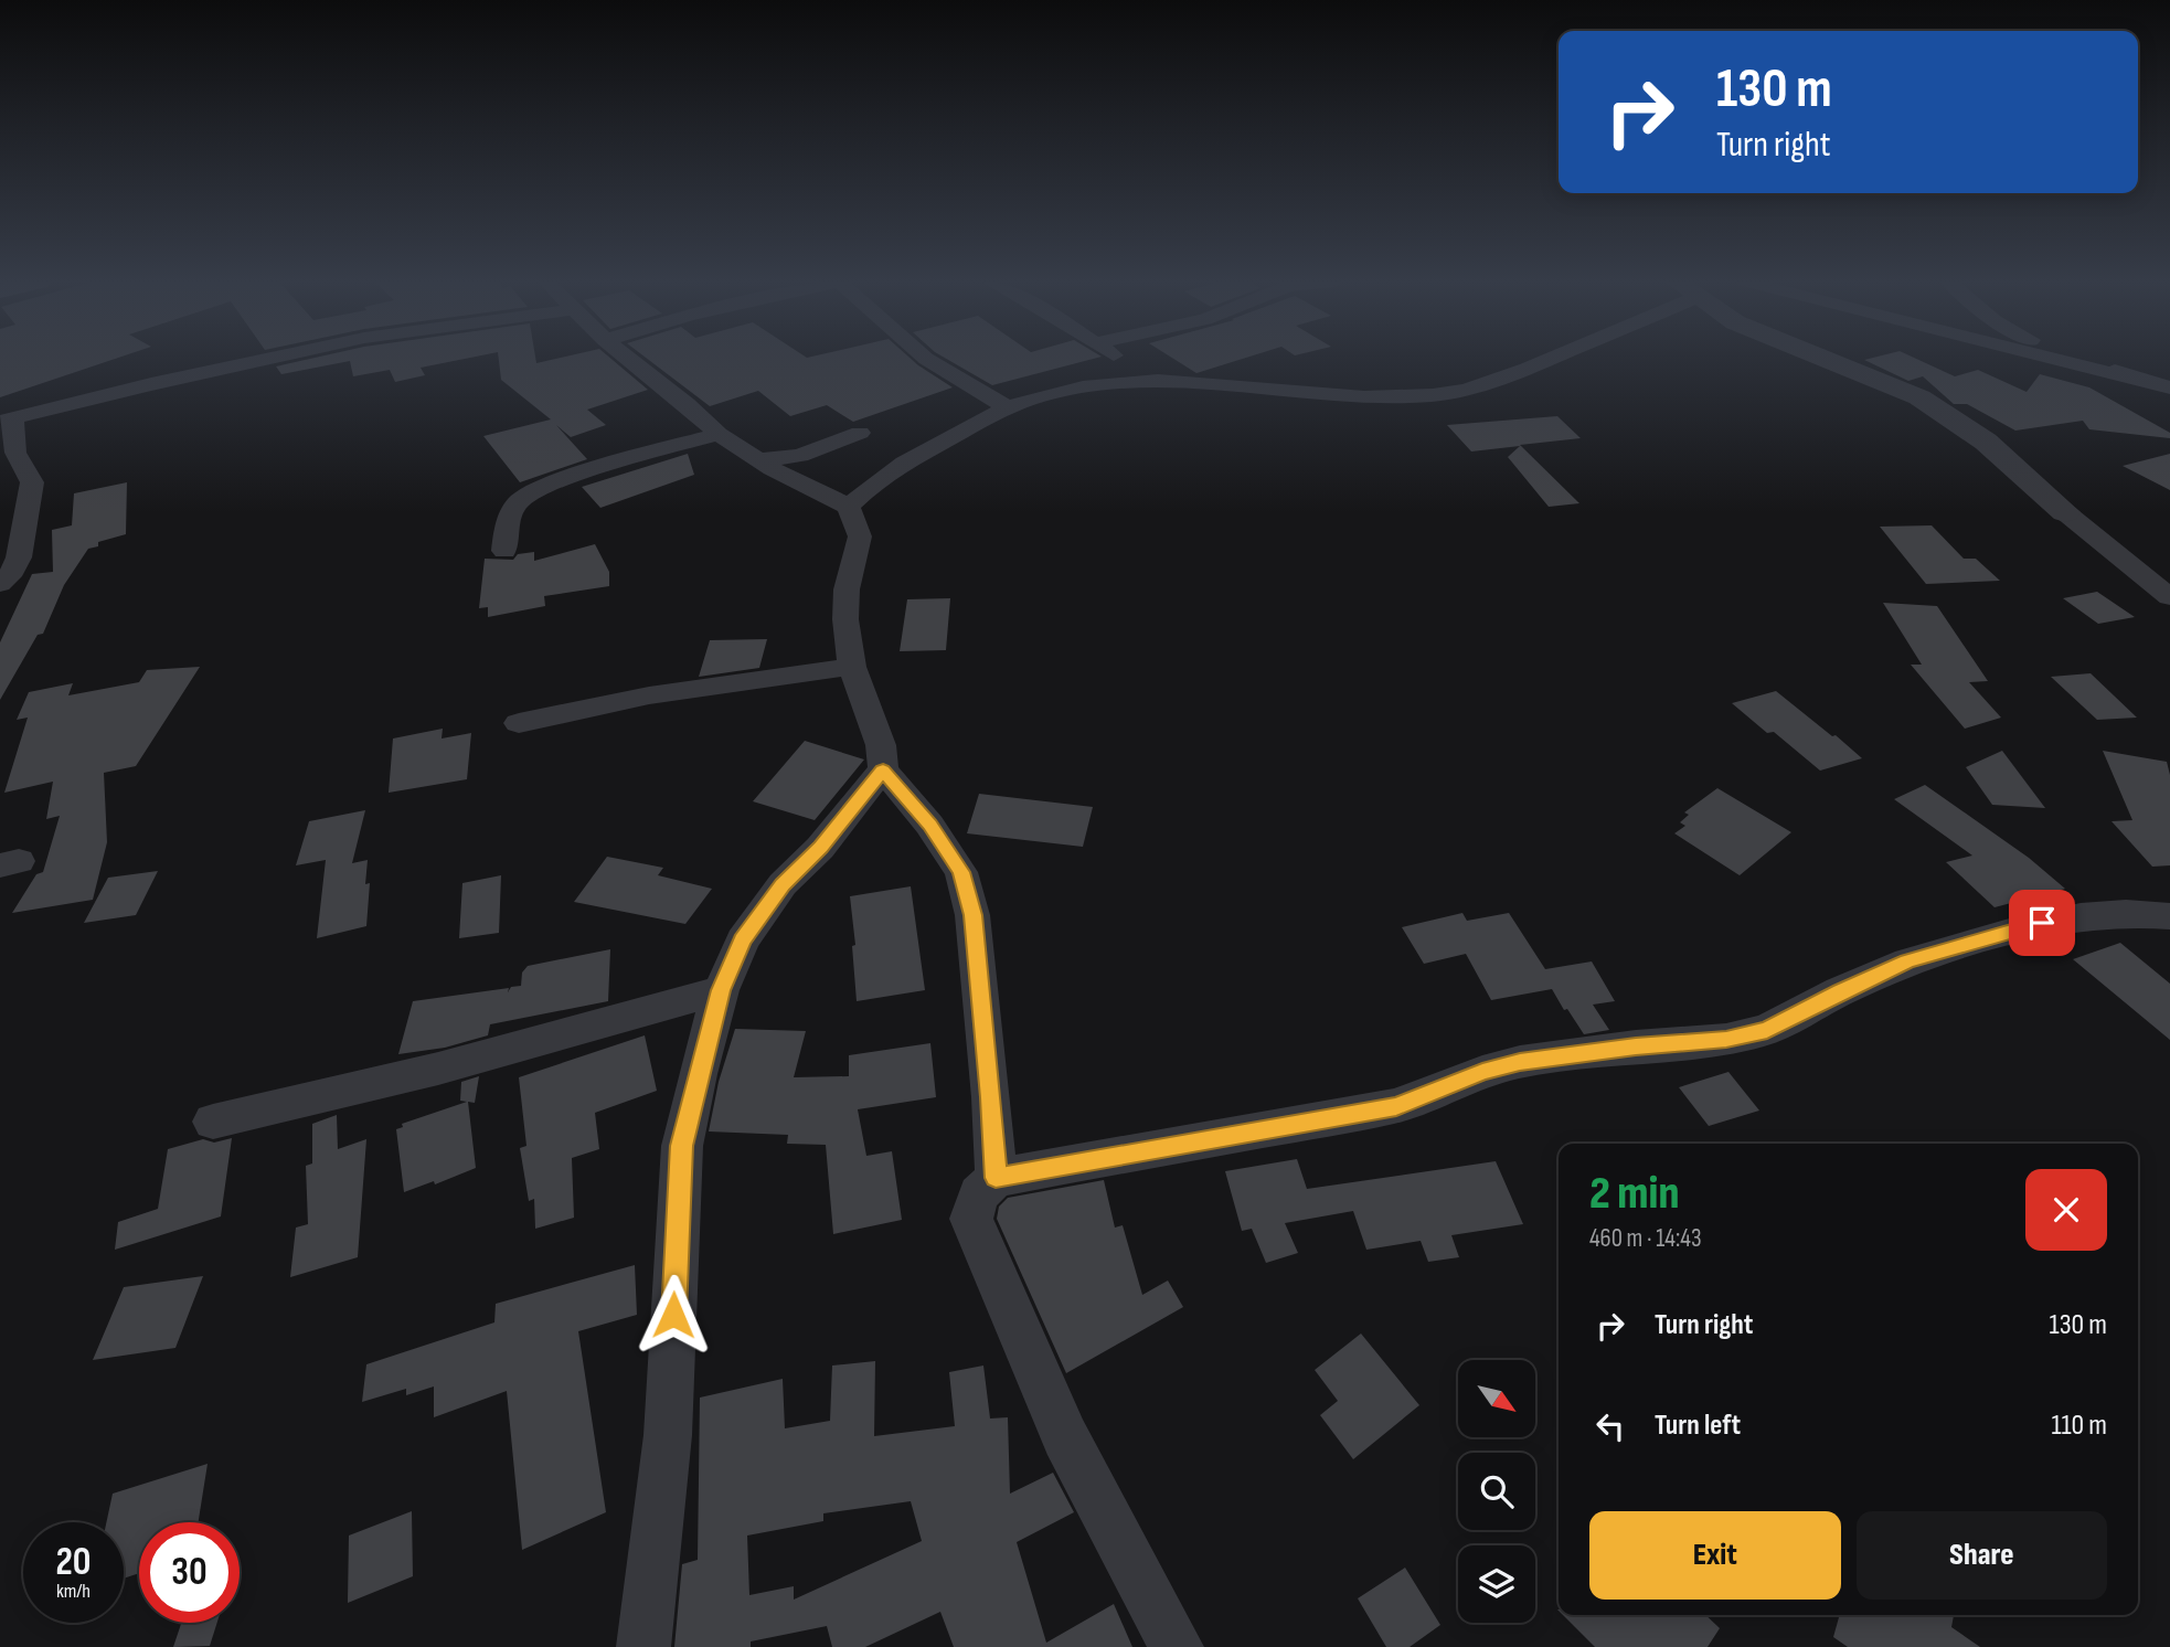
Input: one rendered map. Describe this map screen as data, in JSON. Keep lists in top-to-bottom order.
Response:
{
  "north": "bottom right",
  "page": {
    "turn": ["130 m", "Turn right"],
    "heading": ["2 min", "460 m · 14:43"],
    "list": [
      {
        "name": "Turn right",
        "value": "130 m"
      },
      {
        "name": "Turn left",
        "value": "110 m"
      }
    ],
    "buttons": ["Exit", "Share"],
    "speed": "20 km/h",
    "limit": "30"
  }
}
